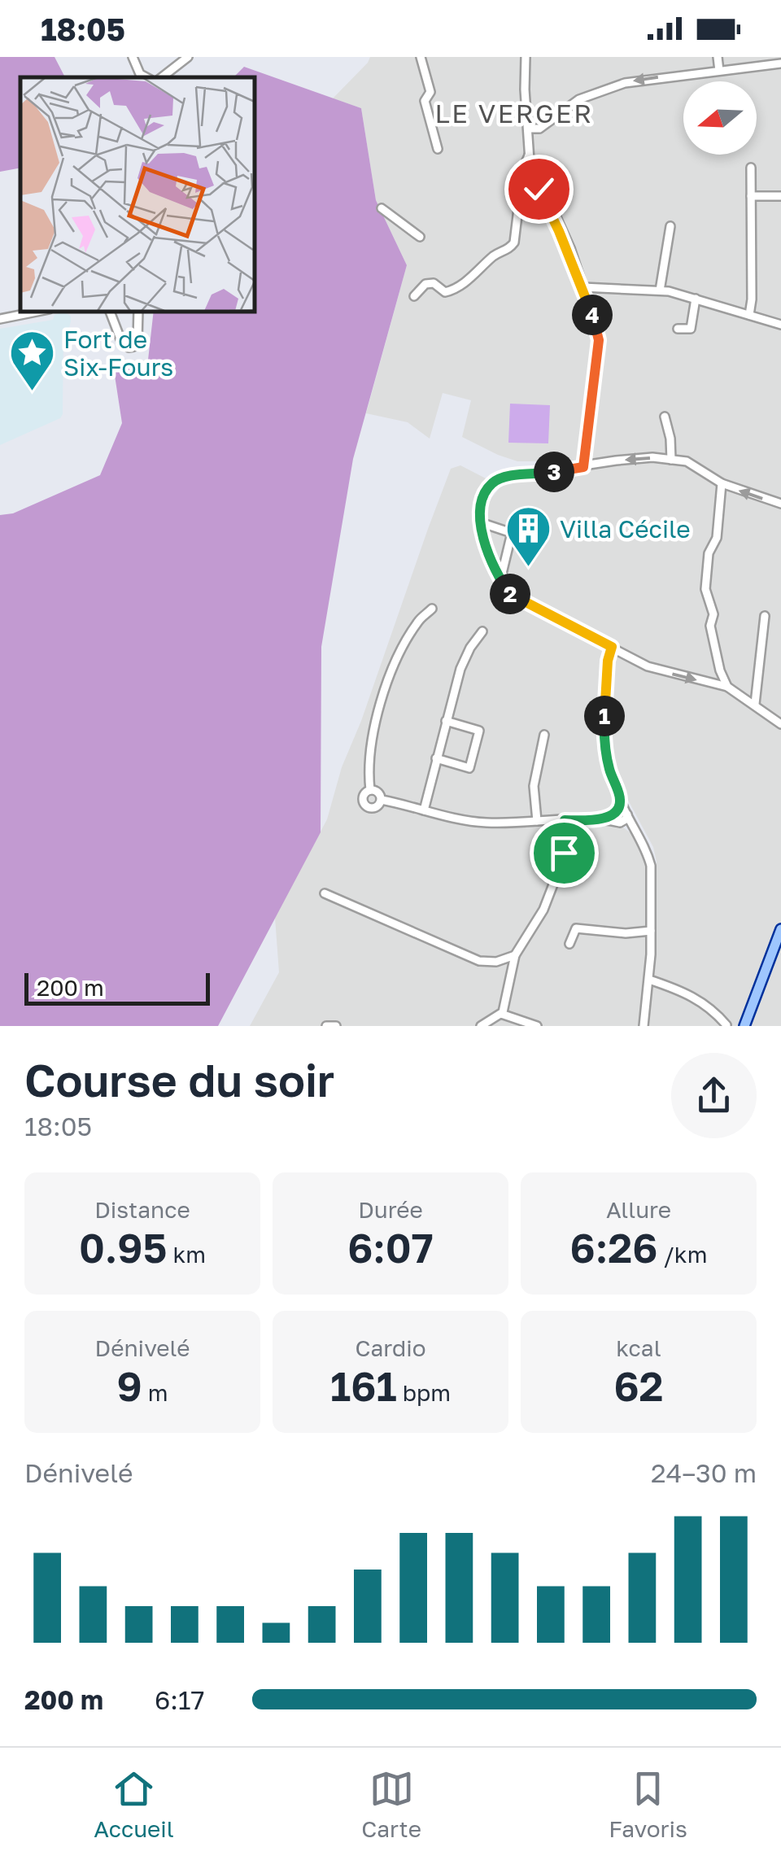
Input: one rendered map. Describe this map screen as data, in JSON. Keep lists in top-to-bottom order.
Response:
{
  "districts": ["LE VERGER"],
  "places": {
    "place": ["Fort de Six-Fours"],
    "building": ["Villa Cécile"]
  },
  "scale_bar": "200 m",
  "north": "left",
  "page": {
    "status": "18:05",
    "pins": [
      "4",
      "3",
      "2",
      "1"
    ],
    "scale": "200 m",
    "heading": ["Course du soir", "18:05"],
    "stats": [
      ["Distance", "0.95 km"],
      ["Durée", "6:07"],
      ["Allure", "6:26 /km"],
      ["Dénivelé", "9 m"],
      ["Cardio", "161 bpm"],
      ["kcal", "62"]
    ],
    "chart": ["Dénivelé", "24–30 m"],
    "list": [
      {
        "name": "200 m",
        "note": "6:17"
      }
    ],
    "tabs": ["Accueil", "Carte", "Favoris"]
  }
}
